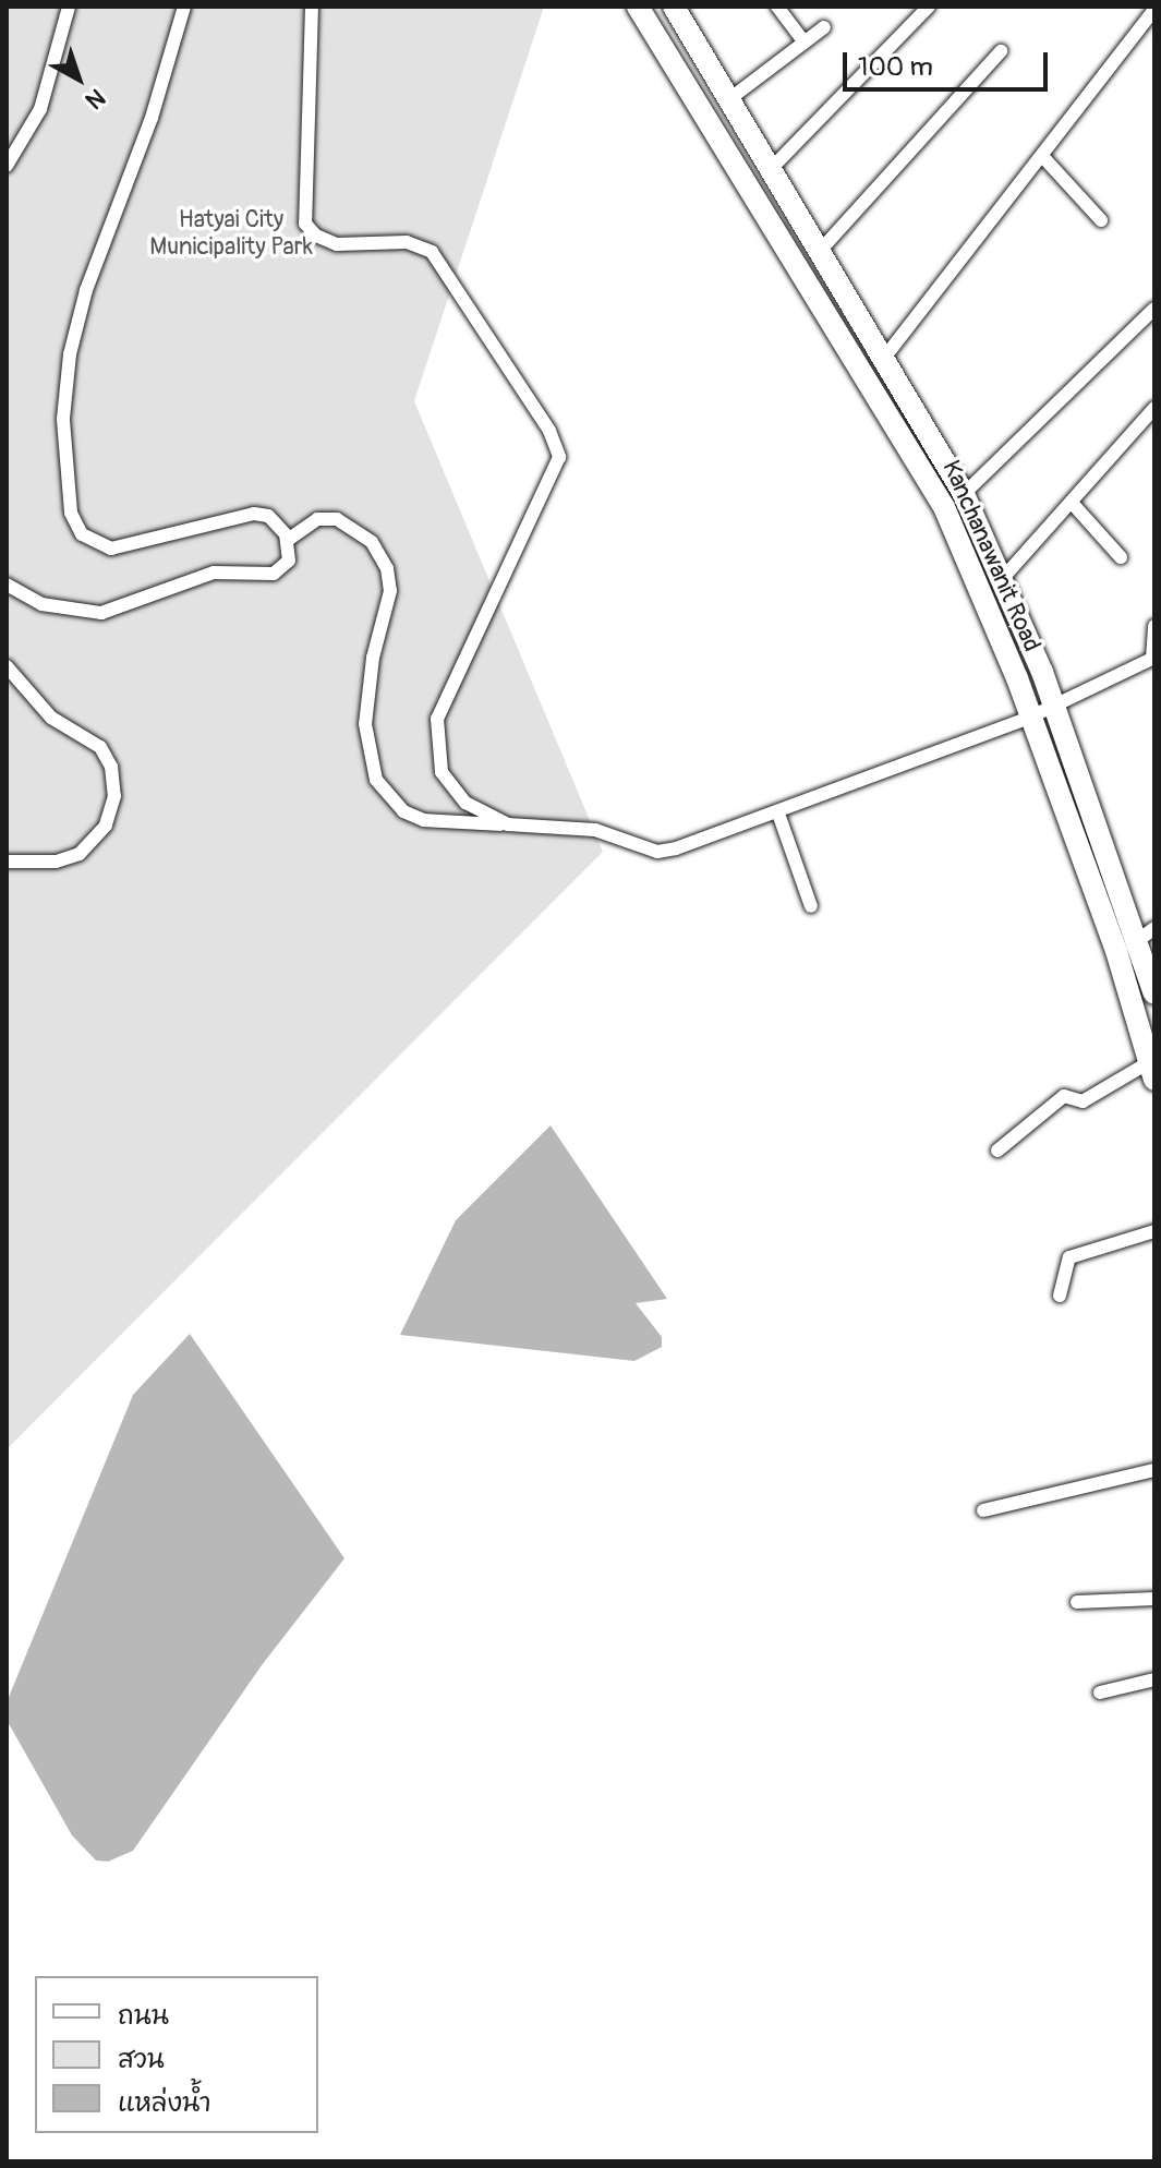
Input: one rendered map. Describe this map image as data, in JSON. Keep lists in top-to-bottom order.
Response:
{
  "streets": {
    "main road": ["Kanchanawanit Road"]
  },
  "parks": ["Hatyai City Municipality Park"],
  "legend": ["ถนน", "สวน", "แหล่งน้ำ"],
  "scale_bar": "100 m",
  "north": "bottom right"
}
